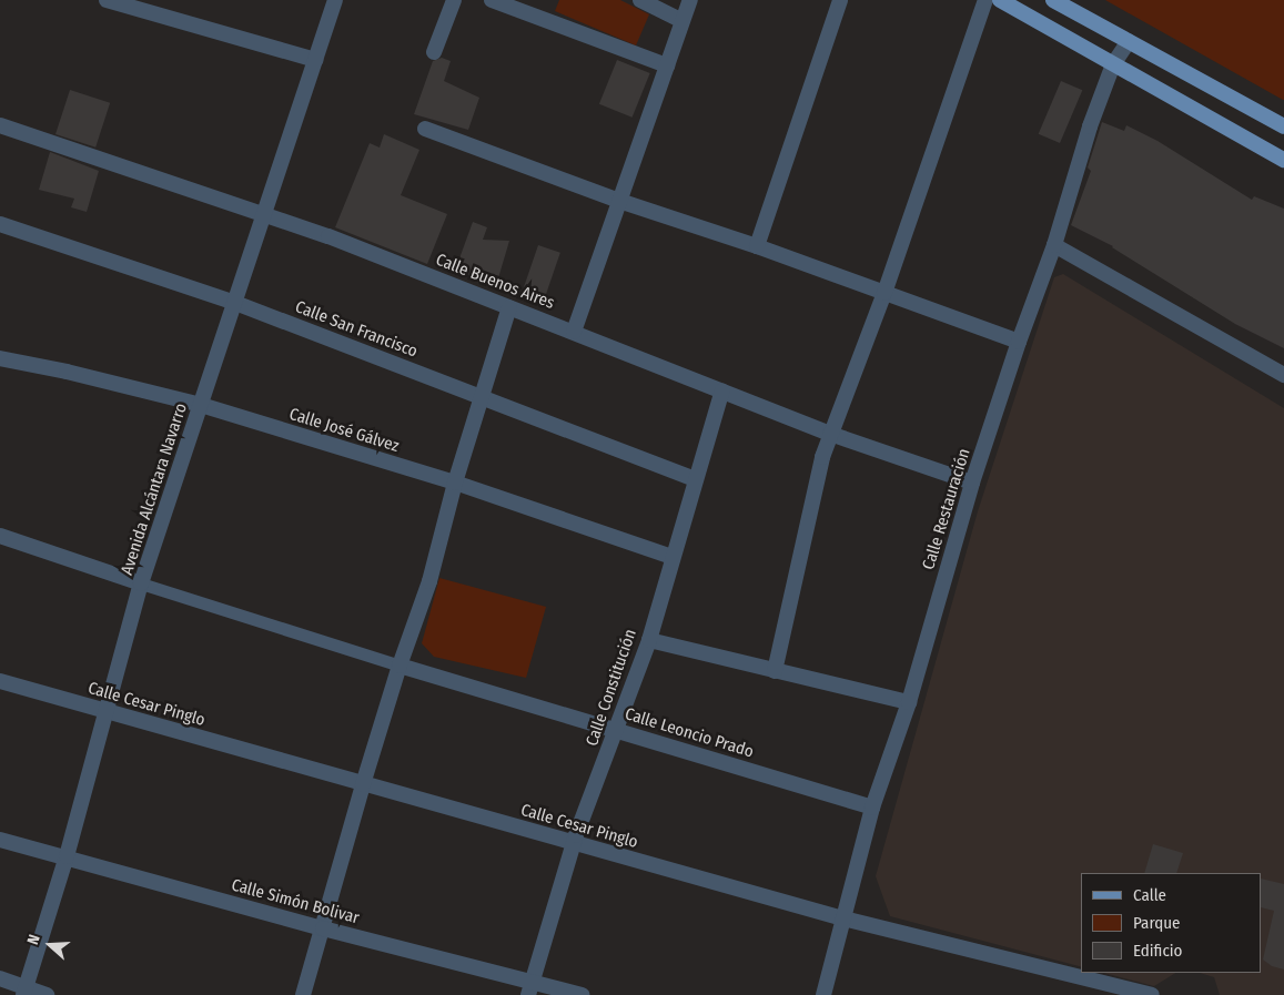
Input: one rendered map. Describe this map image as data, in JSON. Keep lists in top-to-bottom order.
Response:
{
  "streets": {
    "street": [
      "Calle Buenos Aires",
      "Calle San Francisco",
      "Calle José Gálvez",
      "Avenida Alcántara Navarro",
      "Calle Restauración",
      "Calle Constitución",
      "Calle Cesar Pinglo",
      "Calle Leoncio Prado",
      "Calle Simón Bolivar"
    ]
  },
  "crossings": [
    ["Calle Buenos Aires", "Avenida Alcántara Navarro"],
    ["Calle Buenos Aires", "Calle Restauración"],
    ["Calle Buenos Aires", "Calle Constitución"],
    ["Calle San Francisco", "Avenida Alcántara Navarro"],
    ["Calle San Francisco", "Calle Constitución"],
    ["Calle José Gálvez", "Avenida Alcántara Navarro"],
    ["Calle José Gálvez", "Calle Constitución"],
    ["Avenida Alcántara Navarro", "Calle Cesar Pinglo"],
    ["Avenida Alcántara Navarro", "Calle Simón Bolivar"],
    ["Calle Restauración", "Calle Cesar Pinglo"],
    ["Calle Restauración", "Calle Leoncio Prado"],
    ["Calle Constitución", "Calle Cesar Pinglo"],
    ["Calle Constitución", "Calle Leoncio Prado"],
    ["Calle Constitución", "Calle Simón Bolivar"]
  ],
  "legend": ["Calle", "Parque", "Edificio"],
  "north": "left"
}
